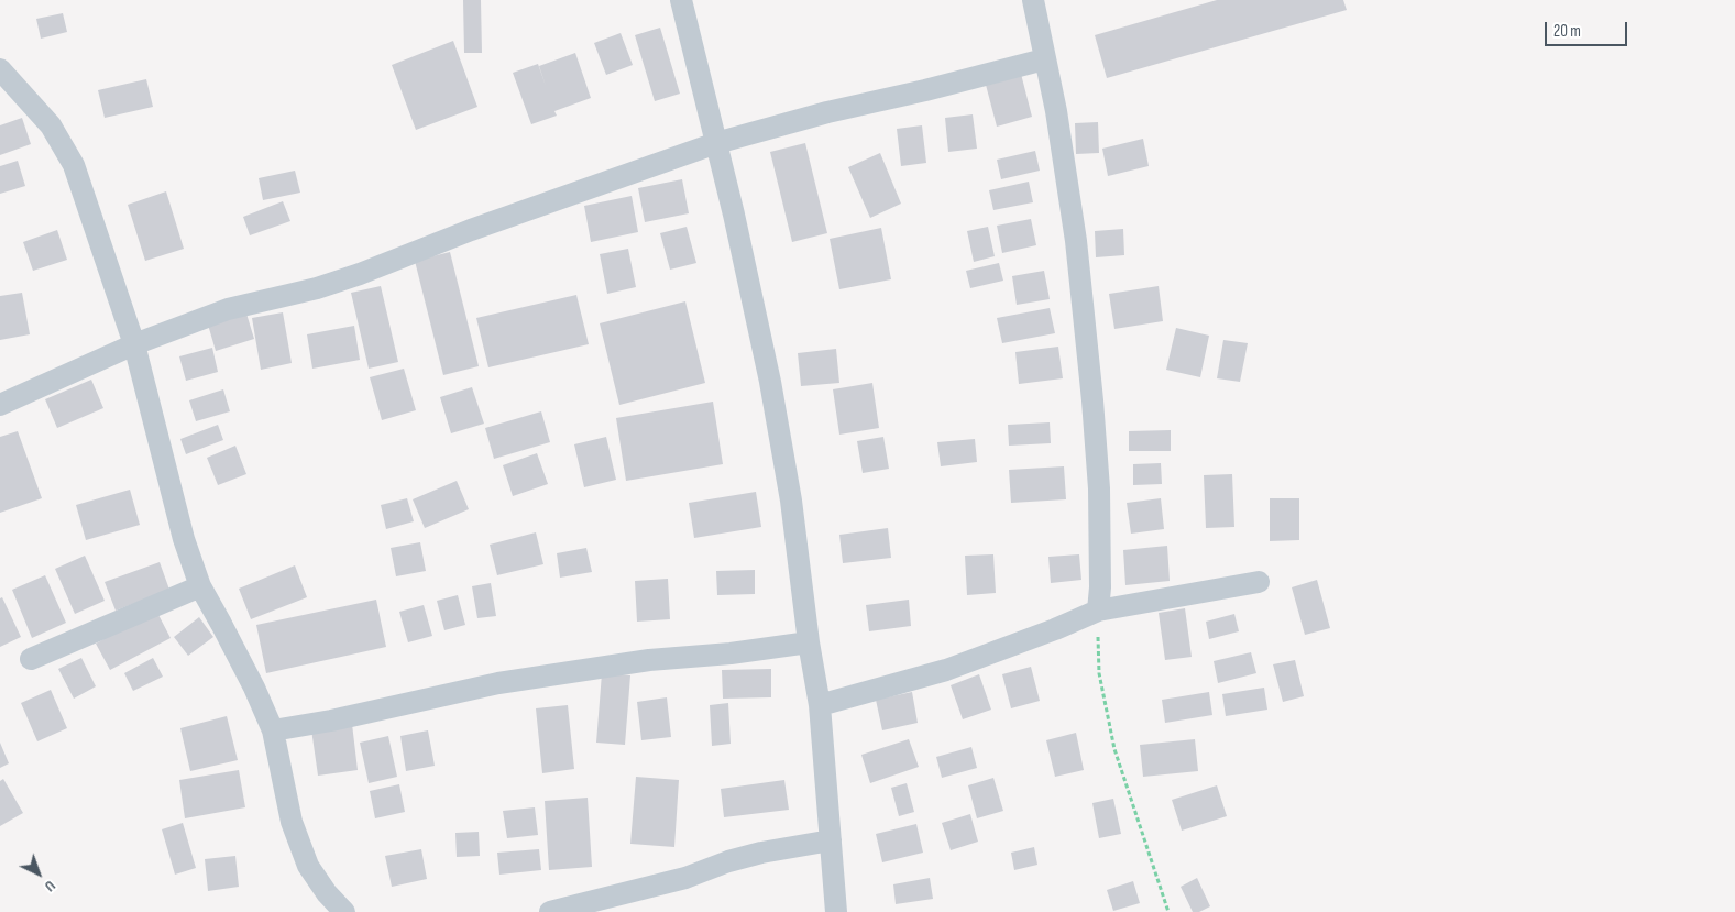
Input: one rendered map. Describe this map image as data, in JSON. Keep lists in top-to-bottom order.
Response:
{
  "scale_bar": "20 m",
  "north": "bottom right"
}
